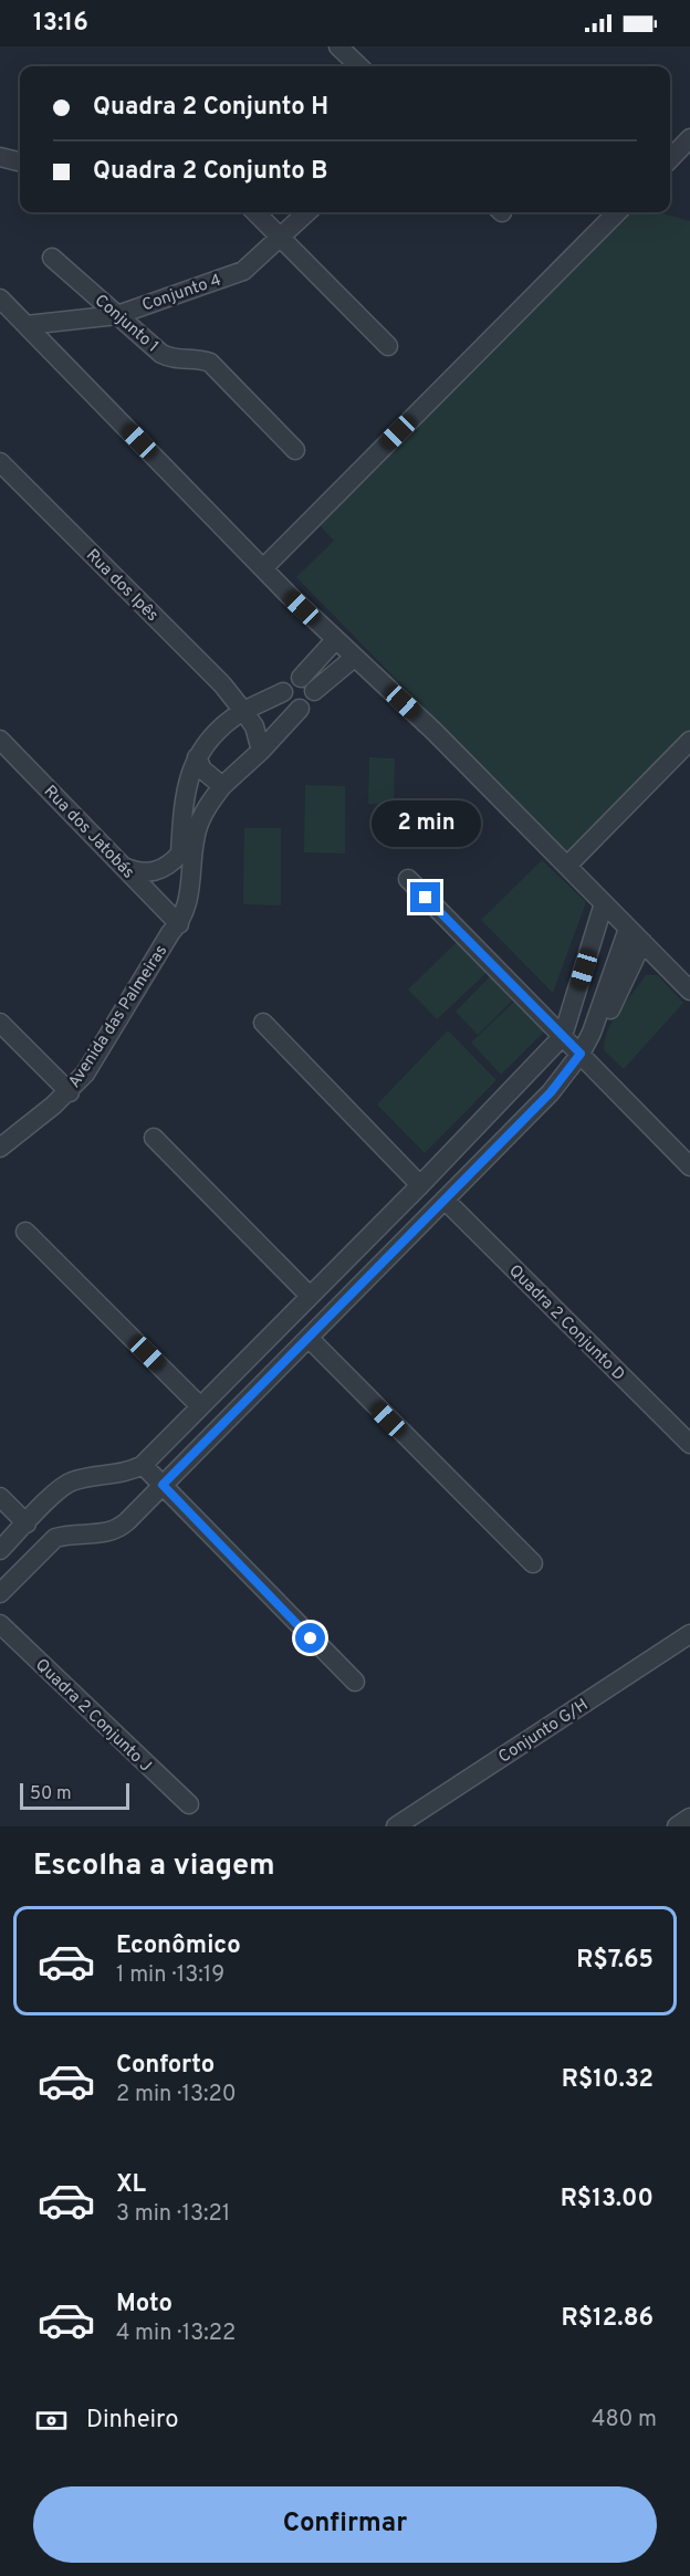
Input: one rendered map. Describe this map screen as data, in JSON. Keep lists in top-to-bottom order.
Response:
{
  "streets": {
    "street": [
      "Conjunto 4",
      "Conjunto 1",
      "Rua dos Ipês",
      "Rua dos Jatobás",
      "Avenida das Palmeiras",
      "Quadra 2 Conjunto D",
      "Quadra 2 Conjunto J",
      "Conjunto G/H"
    ]
  },
  "crossings": [
    ["Conjunto 4", "Conjunto 1"],
    ["Rua dos Ipês", "Avenida das Palmeiras"],
    ["Rua dos Jatobás", "Avenida das Palmeiras"]
  ],
  "scale_bar": "50 m",
  "page": {
    "status": "13:16",
    "banner": ["Quadra 2 Conjunto H", "Quadra 2 Conjunto B"],
    "bubble": "2 min",
    "scale": "50 m",
    "heading": "Escolha a viagem",
    "list": [
      {
        "name": "Econômico",
        "note": "1 min · 13:19",
        "value": "R$7.65"
      },
      {
        "name": "Conforto",
        "note": "2 min · 13:20",
        "value": "R$10.32"
      },
      {
        "name": "XL",
        "note": "3 min · 13:21",
        "value": "R$13.00"
      },
      {
        "name": "Moto",
        "note": "4 min · 13:22",
        "value": "R$12.86"
      }
    ],
    "pay": ["Dinheiro", "480 m"],
    "buttons": "Confirmar"
  }
}
